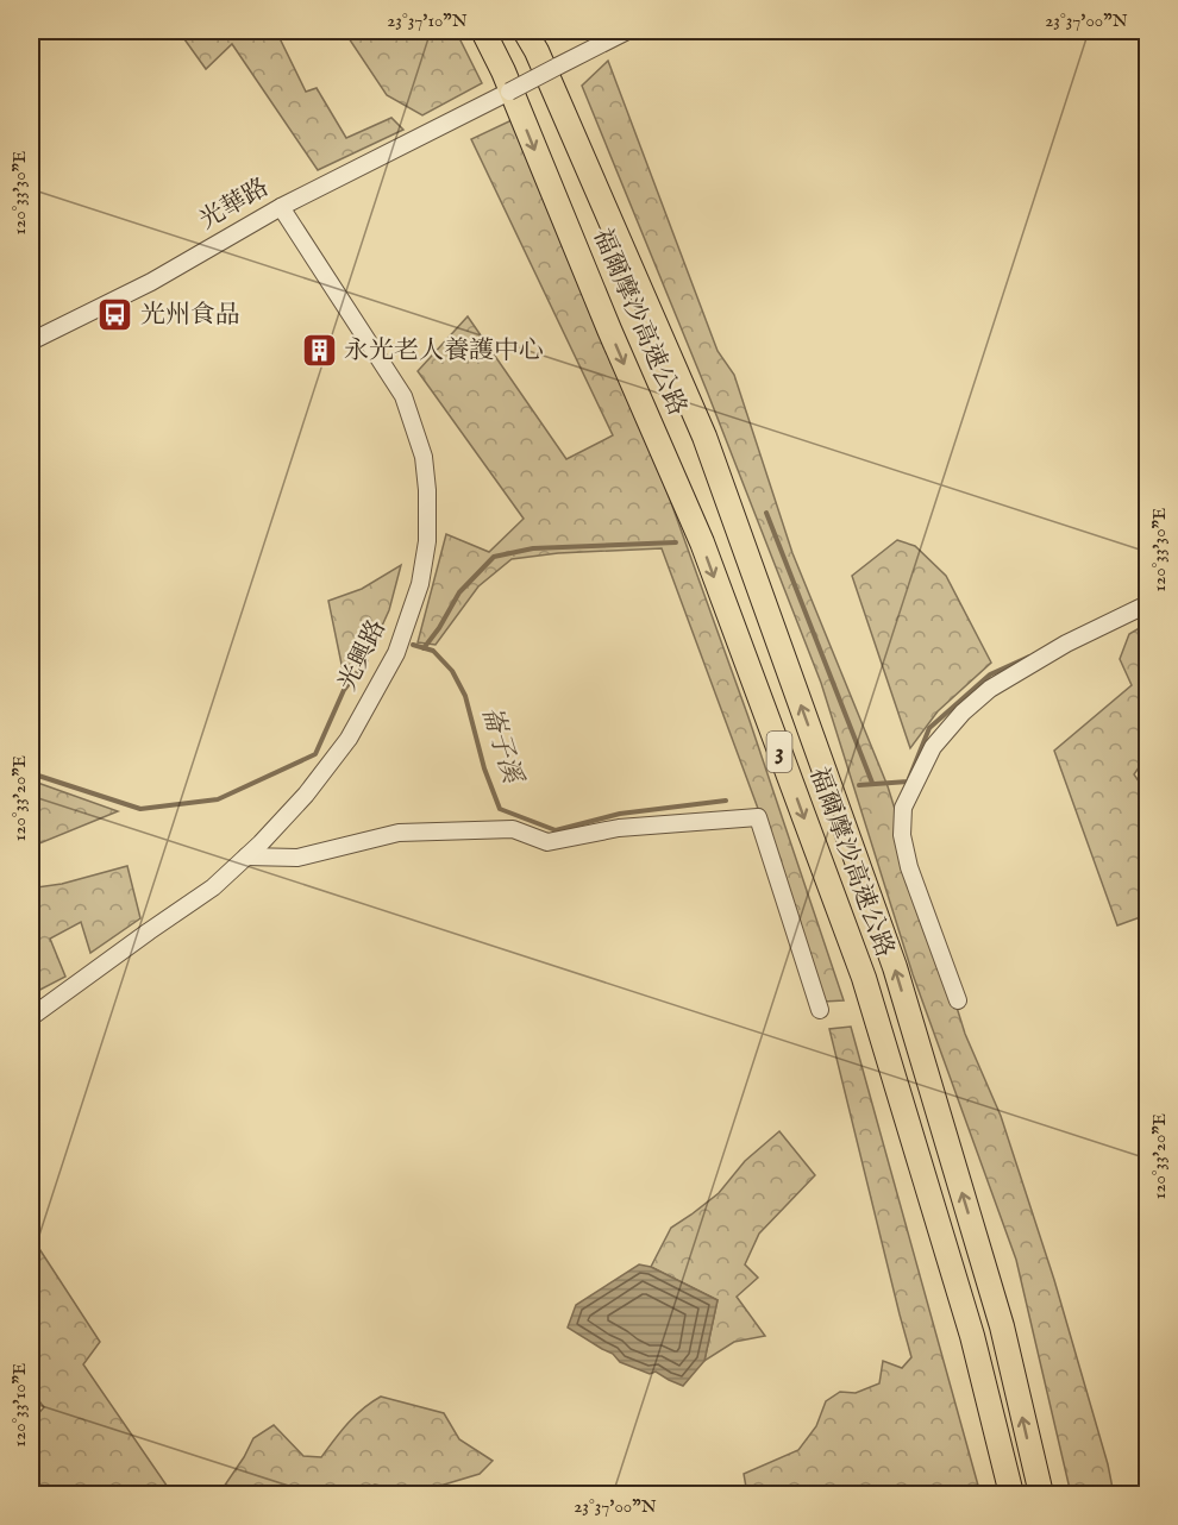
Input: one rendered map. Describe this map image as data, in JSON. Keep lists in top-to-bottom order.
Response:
{
  "streets": {
    "highway": ["福爾摩沙高速公路", "3"],
    "street": ["光華路", "光興路"]
  },
  "crossings": [
    ["光華路", "光興路"]
  ],
  "water": ["崙子溪"],
  "places": {
    "bus stop": ["光州食品"],
    "building": ["永光老人養護中心"]
  },
  "coordinates": [
    "23°37'10\"N",
    "23°37'00\"N",
    "120°33'30\"E",
    "120°33'20\"E",
    "120°33'10\"E"
  ]
}
